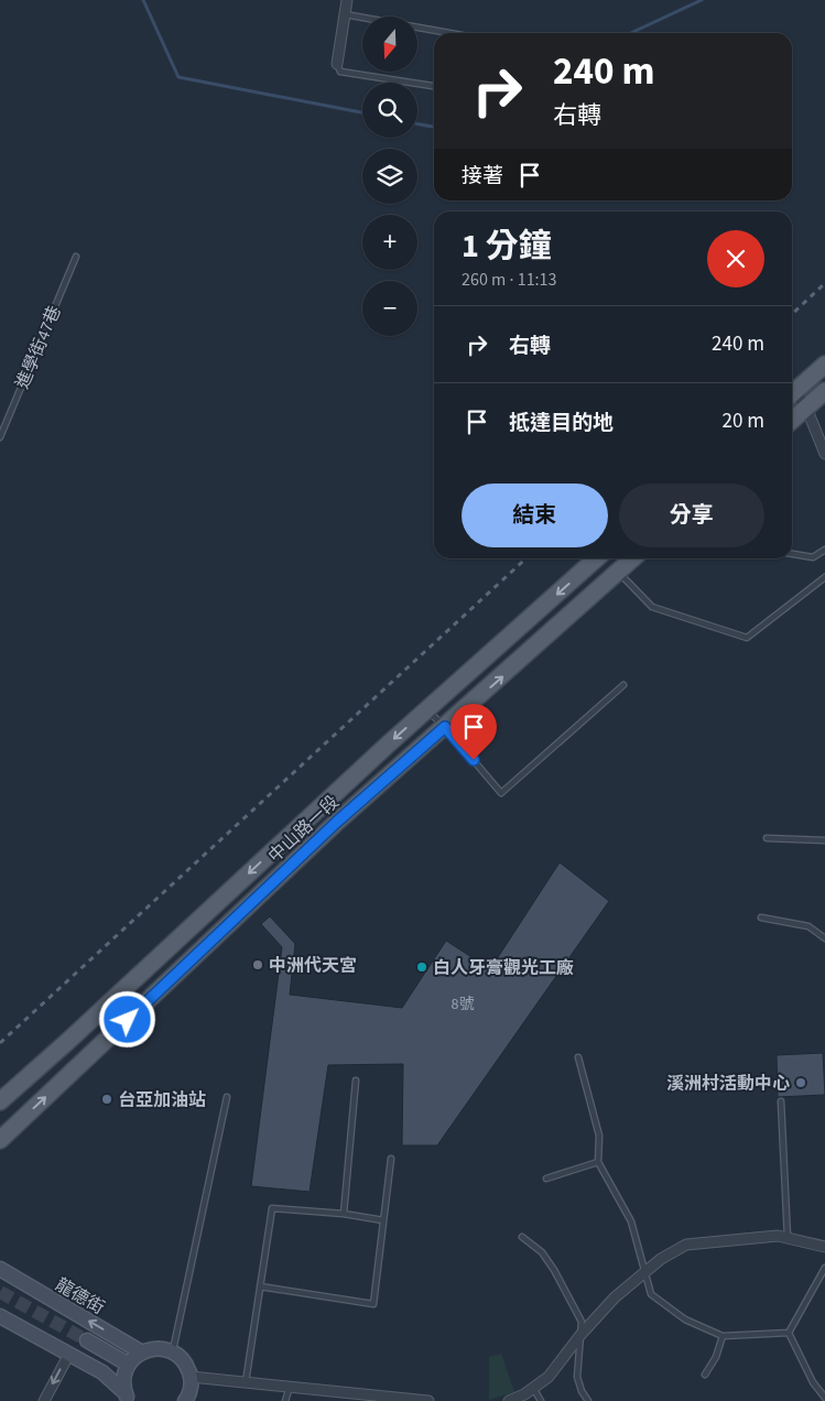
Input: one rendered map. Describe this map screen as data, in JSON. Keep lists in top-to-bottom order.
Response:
{
  "streets": {
    "main road": ["中山路一段", "龍德街"],
    "lane": ["進學街47巷"]
  },
  "places": [
    "中洲代天宮",
    "白人牙膏觀光工廠",
    "溪洲村活動中心",
    "台亞加油站"
  ],
  "house_numbers": ["8號"],
  "north": "bottom",
  "page": {
    "map_buttons": ["+", "−"],
    "turn": ["240 m", "右轉"],
    "then": "接著",
    "heading": ["1 分鐘", "260 m · 11:13"],
    "list": [
      {
        "name": "右轉",
        "value": "240 m"
      },
      {
        "name": "抵達目的地",
        "value": "20 m"
      }
    ],
    "buttons": ["結束", "分享"]
  }
}
